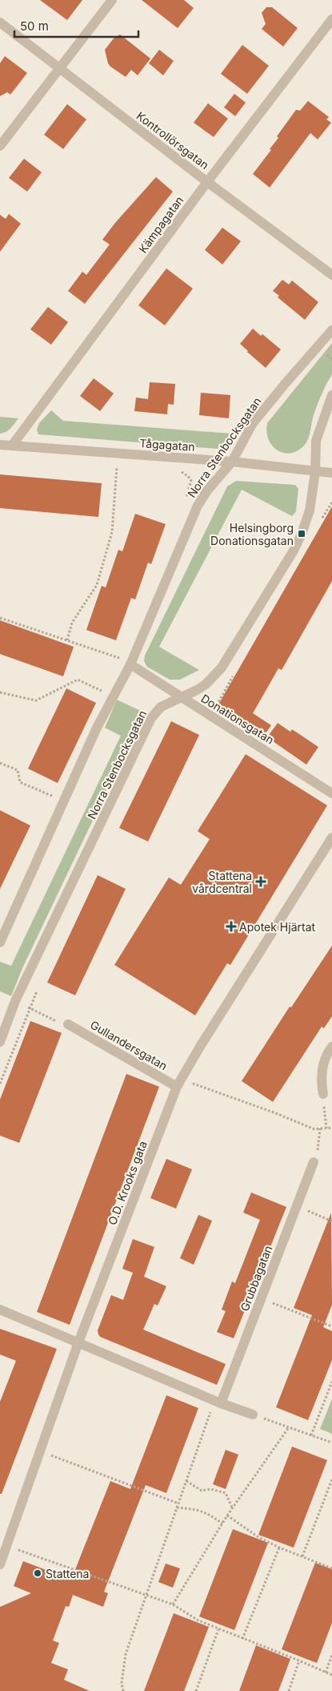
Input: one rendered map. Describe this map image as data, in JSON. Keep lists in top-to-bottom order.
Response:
{
  "streets": {
    "street": [
      "Kontrollörsgatan",
      "Kämpagatan",
      "Tågagatan",
      "Norra Stenbocksgatan",
      "Donationsgatan",
      "Gullandersgatan",
      "O.D. Krooks gata",
      "Grubbagatan"
    ]
  },
  "crossings": [
    ["Kontrollörsgatan", "Kämpagatan"],
    ["Kämpagatan", "Tågagatan"],
    ["Tågagatan", "Norra Stenbocksgatan"],
    ["Norra Stenbocksgatan", "Donationsgatan"],
    ["Gullandersgatan", "O.D. Krooks gata"]
  ],
  "places": {
    "transit": ["Helsingborg Donationsgatan"],
    "health": ["Stattena vårdcentral", "Apotek Hjärtat"],
    "other": ["Stattena"]
  },
  "scale_bar": "50 m"
}
